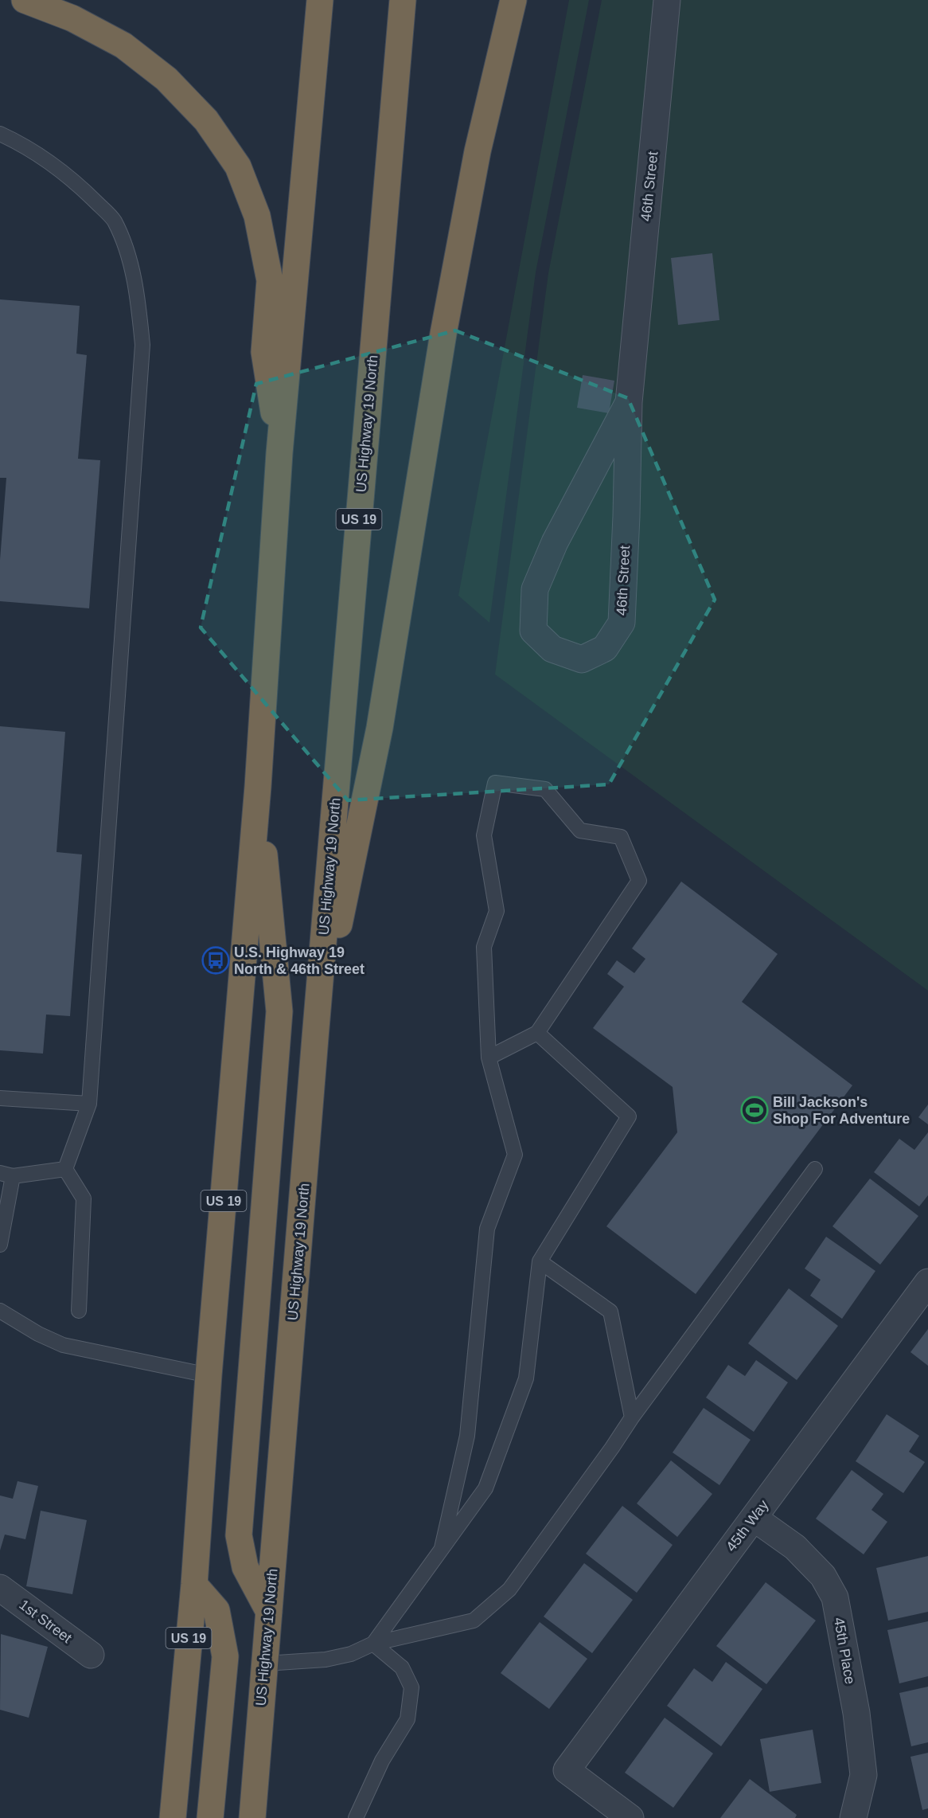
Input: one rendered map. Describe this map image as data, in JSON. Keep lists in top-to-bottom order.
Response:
{
  "streets": {
    "highway": ["US Highway 19 North", "US 19"],
    "street": [
      "46th Street",
      "45th Way",
      "1st Street",
      "45th Place"
    ]
  },
  "crossings": [
    ["45th Way", "45th Place"]
  ],
  "places": {
    "bus stop": ["U.S. Highway 19 North & 46th Street"],
    "sports": ["Bill Jackson's Shop For Adventure"]
  }
}
